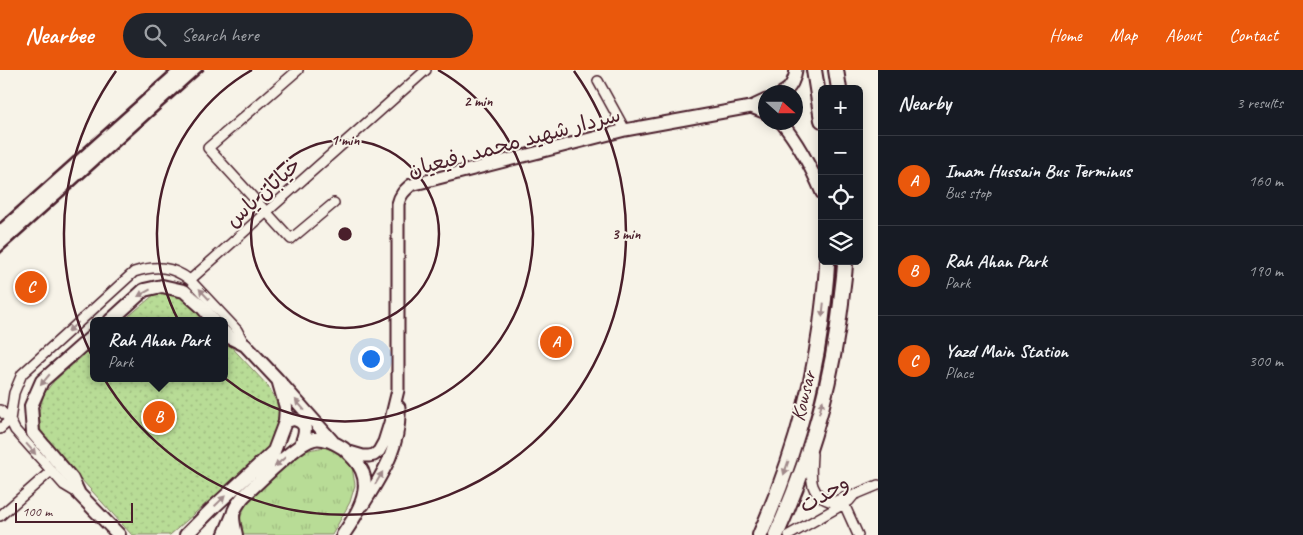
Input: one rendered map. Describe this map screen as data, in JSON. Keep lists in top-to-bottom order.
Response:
{
  "streets": {
    "main road": ["Kowsar"],
    "street": ["سردار شهید محمد رفیعیان", "خیابان یاس", "وحدت"]
  },
  "scale_bar": "100 m",
  "north": "right",
  "page": {
    "header": "Nearbee",
    "search": "Search here",
    "nav": [
      "Home",
      "Map",
      "About",
      "Contact"
    ],
    "heading": ["Nearby", "3 results"],
    "map_buttons": ["+", "−"],
    "list": [
      {
        "mark": "A",
        "name": "Imam Hussain Bus Terminus",
        "note": "Bus stop",
        "value": "160 m"
      },
      {
        "mark": "B",
        "name": "Rah Ahan Park",
        "note": "Park",
        "value": "190 m"
      },
      {
        "mark": "C",
        "name": "Yazd Main Station",
        "note": "Place",
        "value": "300 m"
      }
    ],
    "pins": ["C", "A", "B"],
    "popup": ["Rah Ahan Park", "Park"],
    "scale": "100 m"
  },
  "rings": ["2 min", "1 min", "3 min"]
}
